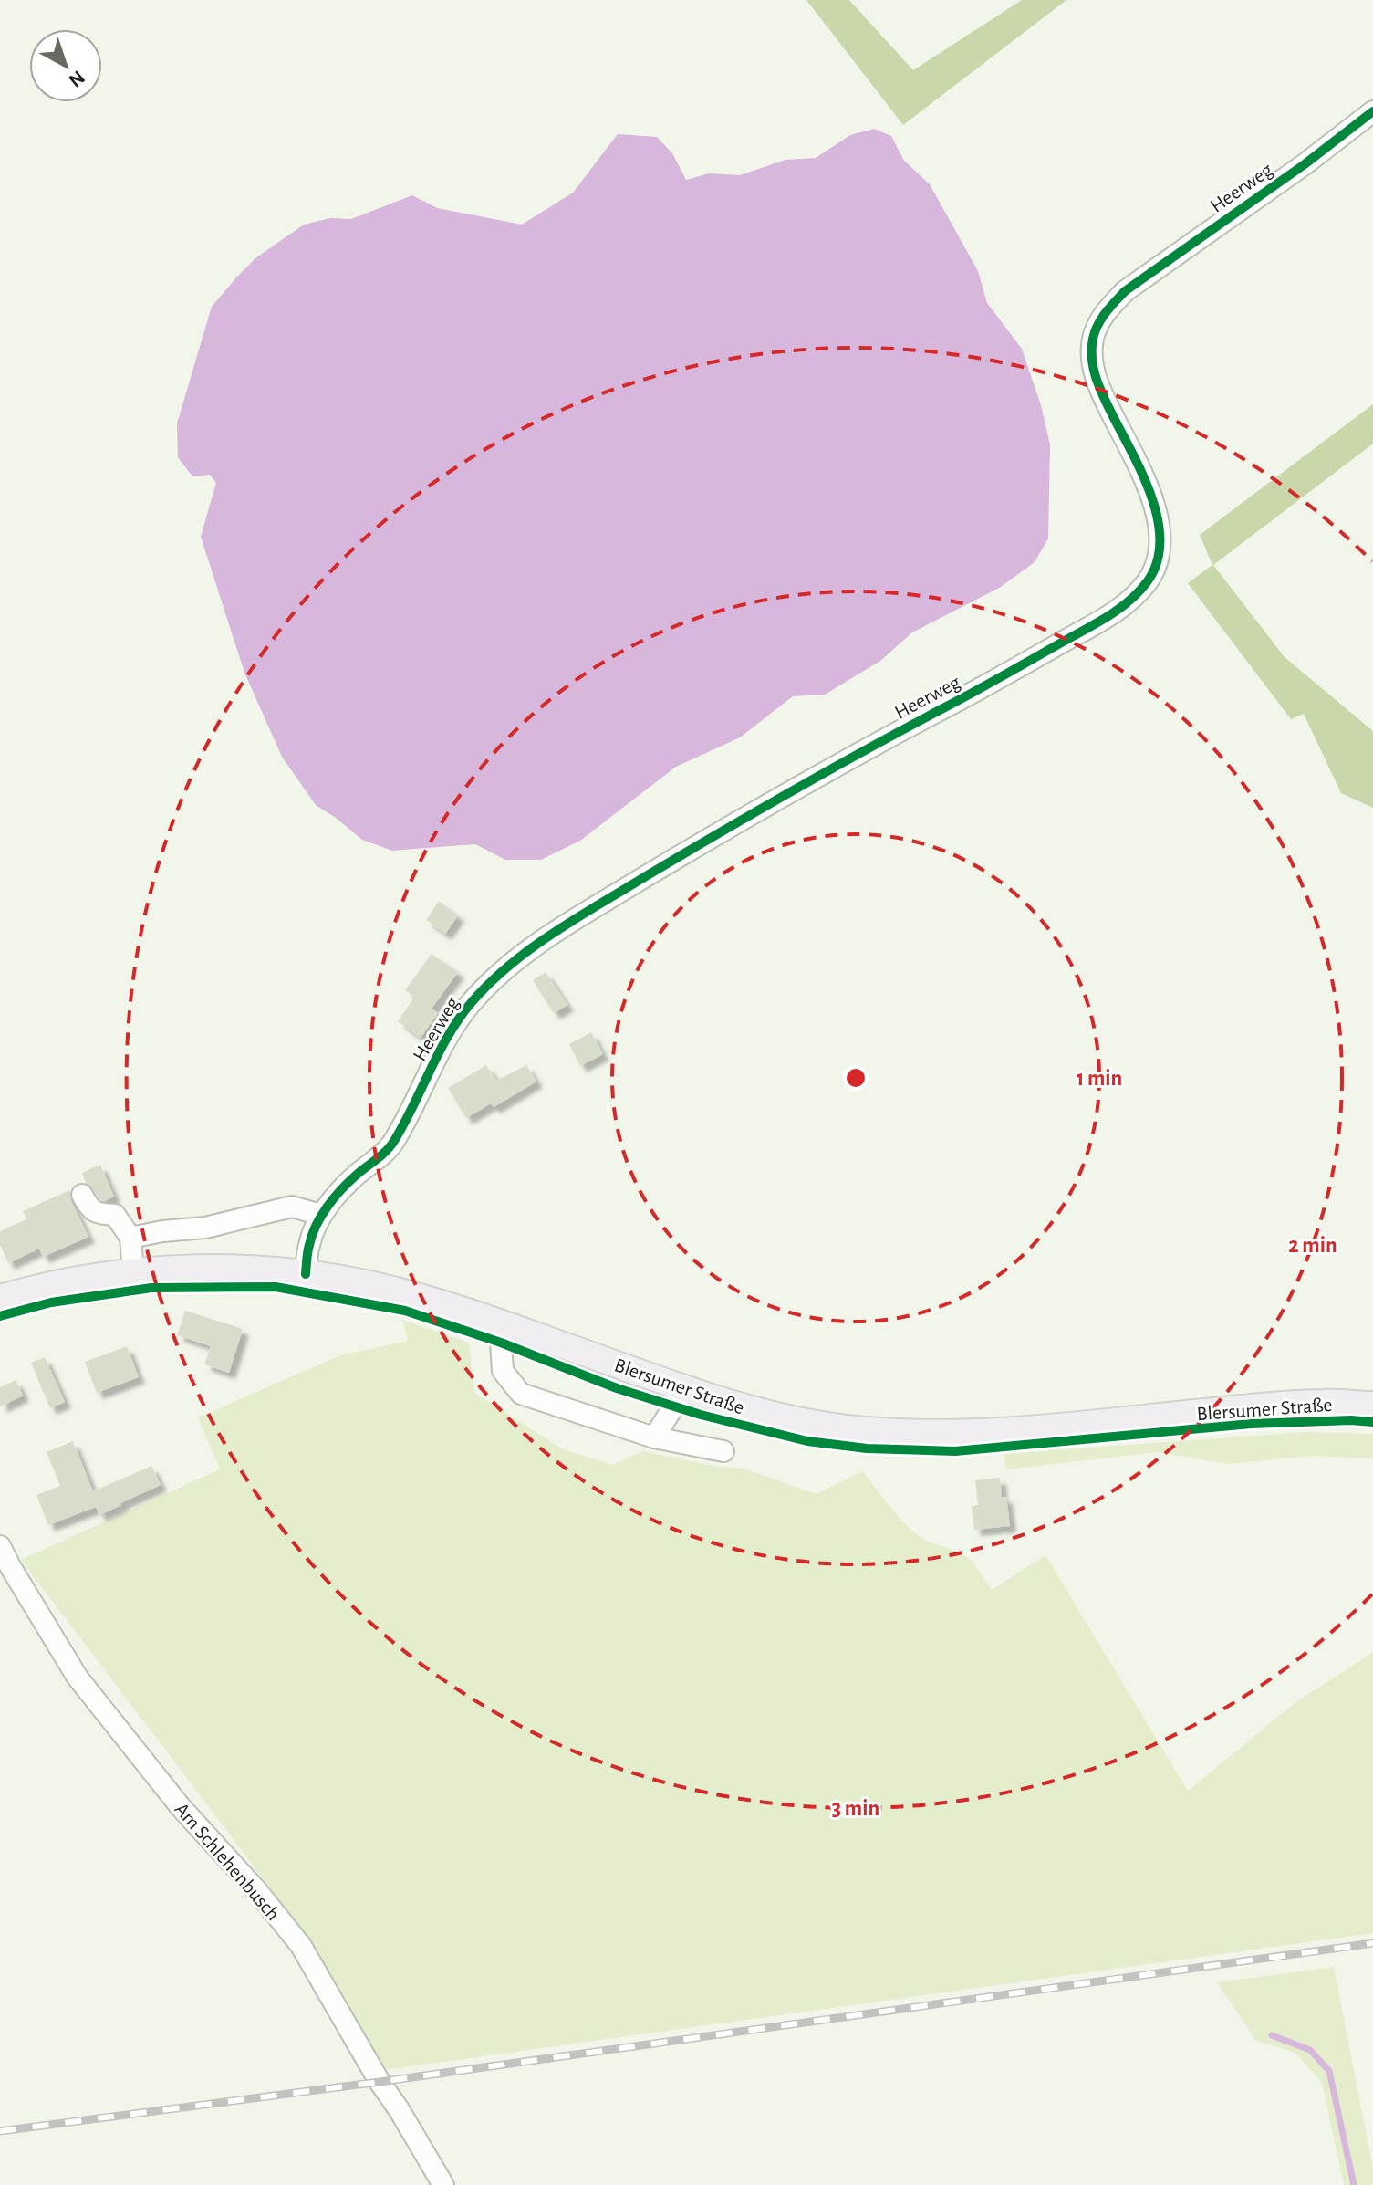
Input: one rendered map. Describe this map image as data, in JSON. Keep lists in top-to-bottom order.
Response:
{
  "streets": {
    "main road": ["Blersumer Straße"],
    "street": ["Heerweg", "Am Schlehenbusch"]
  },
  "crossings": [
    ["Heerweg", "Blersumer Straße"]
  ],
  "north": "bottom right",
  "rings": ["1 min", "2 min", "3 min"]
}
